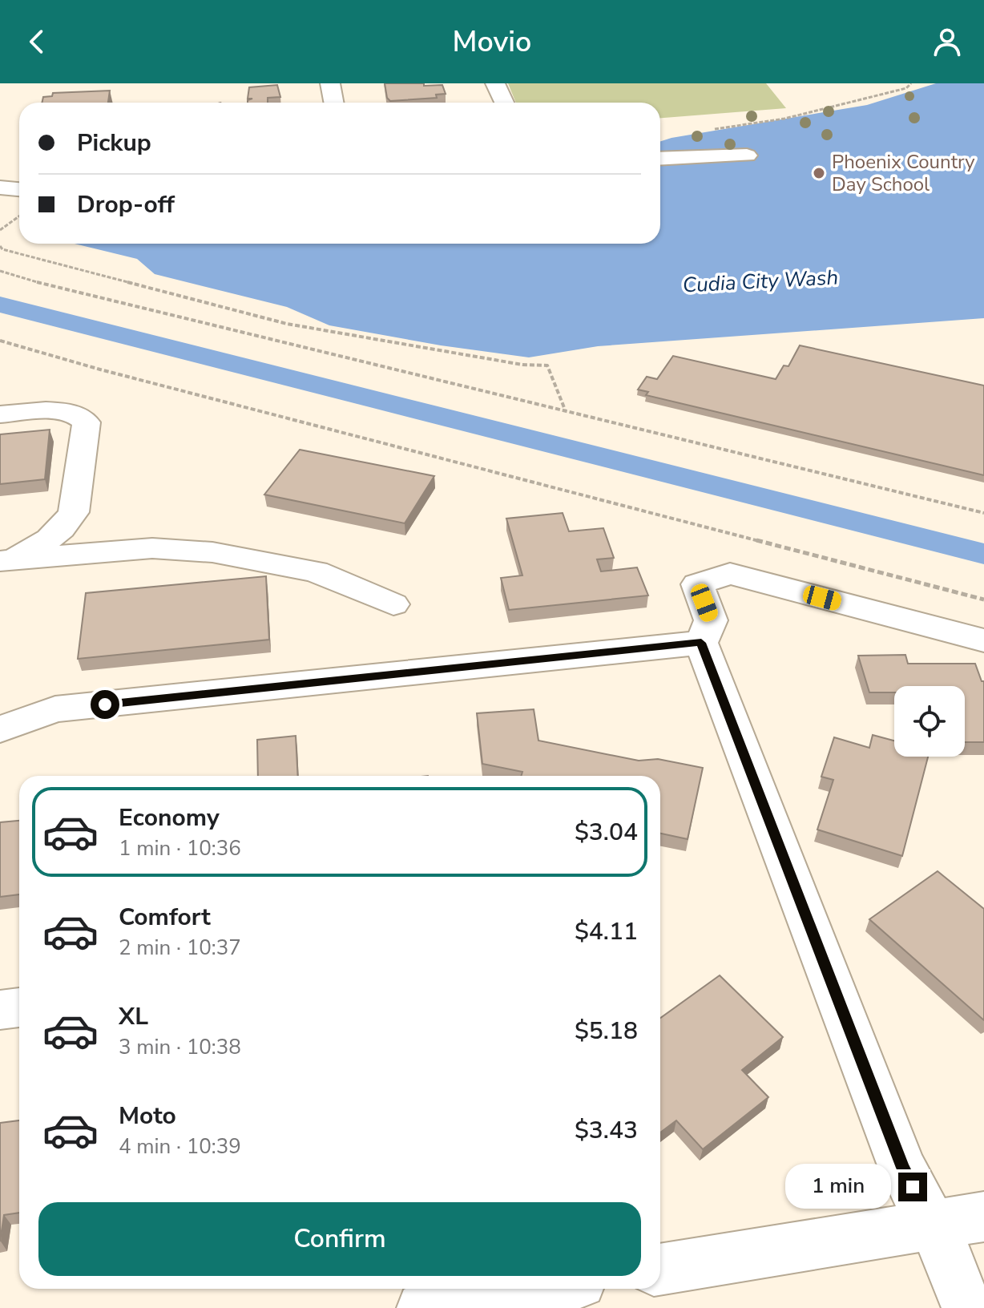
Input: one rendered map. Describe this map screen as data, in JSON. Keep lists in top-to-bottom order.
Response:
{
  "water": ["Cudia City Wash"],
  "places": ["Phoenix Country Day School"],
  "page": {
    "header": "Movio",
    "banner": ["Pickup", "Drop-off"],
    "list": [
      {
        "name": "Economy",
        "note": "1 min · 10:36",
        "value": "$3.04"
      },
      {
        "name": "Comfort",
        "note": "2 min · 10:37",
        "value": "$4.11"
      },
      {
        "name": "XL",
        "note": "3 min · 10:38",
        "value": "$5.18"
      },
      {
        "name": "Moto",
        "note": "4 min · 10:39",
        "value": "$3.43"
      }
    ],
    "bubble": "1 min",
    "buttons": "Confirm"
  }
}
